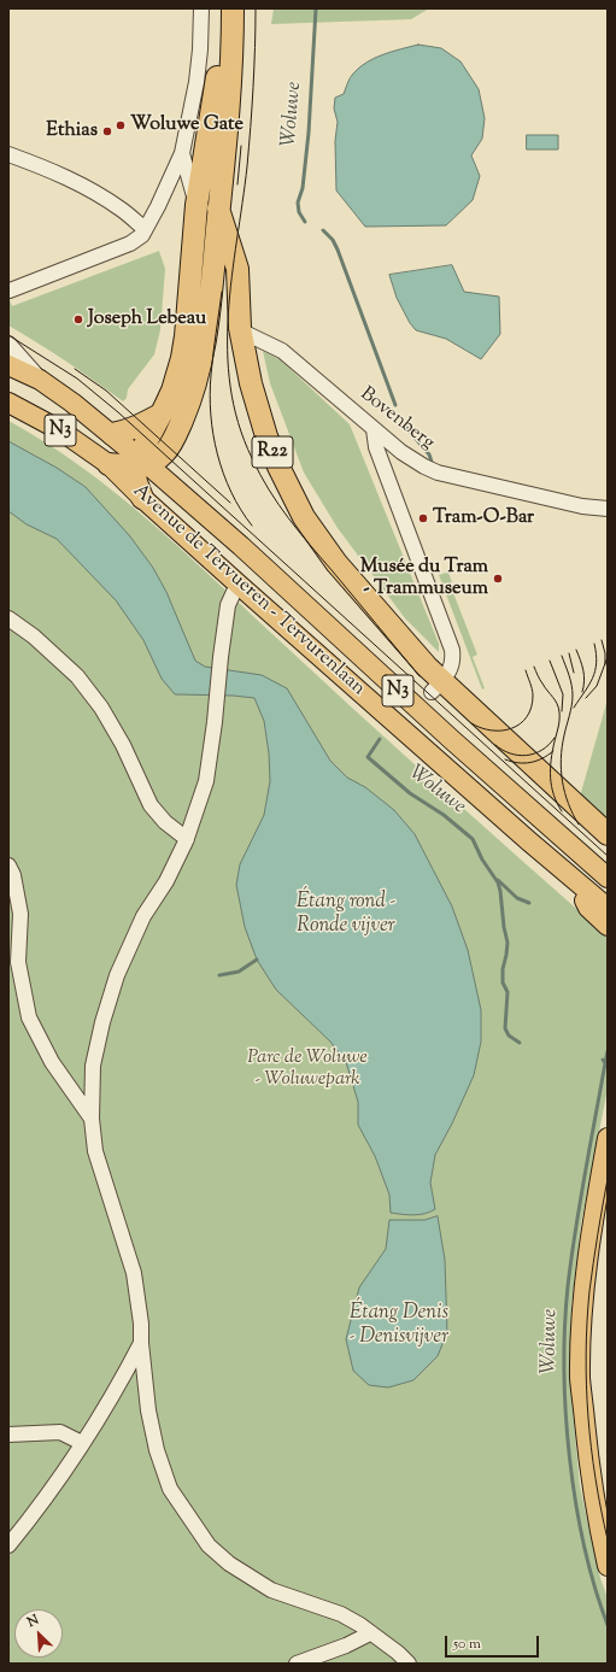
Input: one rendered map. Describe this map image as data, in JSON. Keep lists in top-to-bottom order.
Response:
{
  "streets": {
    "highway": ["R22"],
    "main road": ["N3", "Avenue de Tervueren - Tervurenlaan"],
    "street": ["Bovenberg"]
  },
  "crossings": [
    ["Bovenberg", "R22"],
    ["R22", "Avenue de Tervueren - Tervurenlaan"]
  ],
  "water": ["Woluwe", "Étang rond - Ronde vijver", "Étang Denis - Denisvijver"],
  "parks": ["Parc de Woluwe - Woluwepark"],
  "places": [
    "Woluwe Gate",
    "Ethias",
    "Joseph Lebeau",
    "Tram-O-Bar",
    "Musée du Tram - Trammuseum"
  ],
  "scale_bar": "50 m",
  "north": "top left"
}
